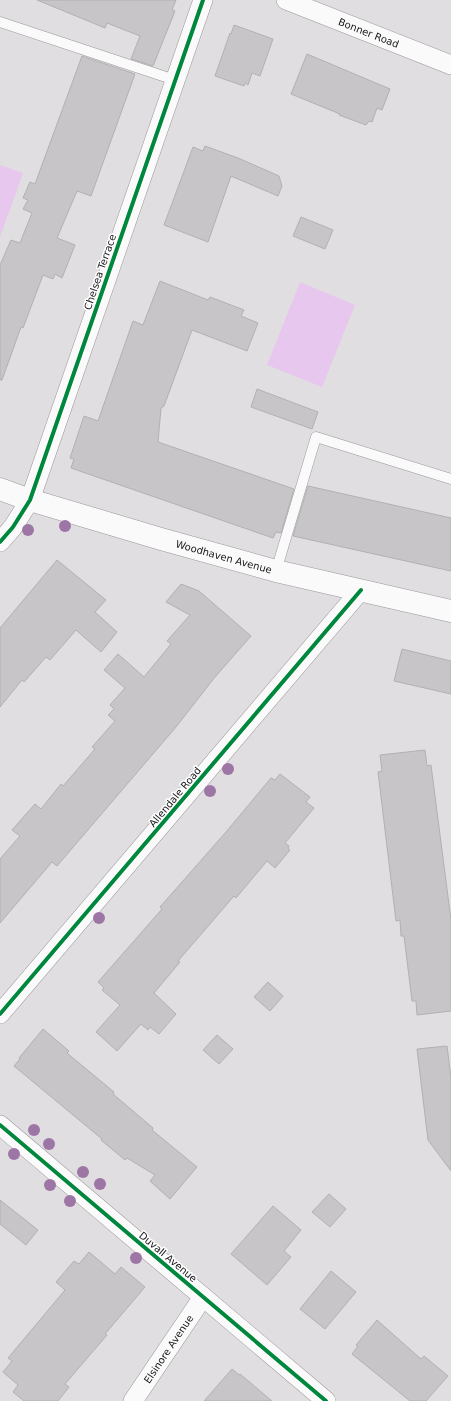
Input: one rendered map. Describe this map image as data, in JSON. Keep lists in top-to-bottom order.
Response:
{
  "streets": {
    "street": [
      "Bonner Road",
      "Chelsea Terrace",
      "Woodhaven Avenue",
      "Allendale Road",
      "Duvall Avenue",
      "Elsinore Avenue"
    ]
  },
  "crossings": [
    ["Chelsea Terrace", "Woodhaven Avenue"],
    ["Woodhaven Avenue", "Allendale Road"],
    ["Duvall Avenue", "Elsinore Avenue"]
  ]
}
